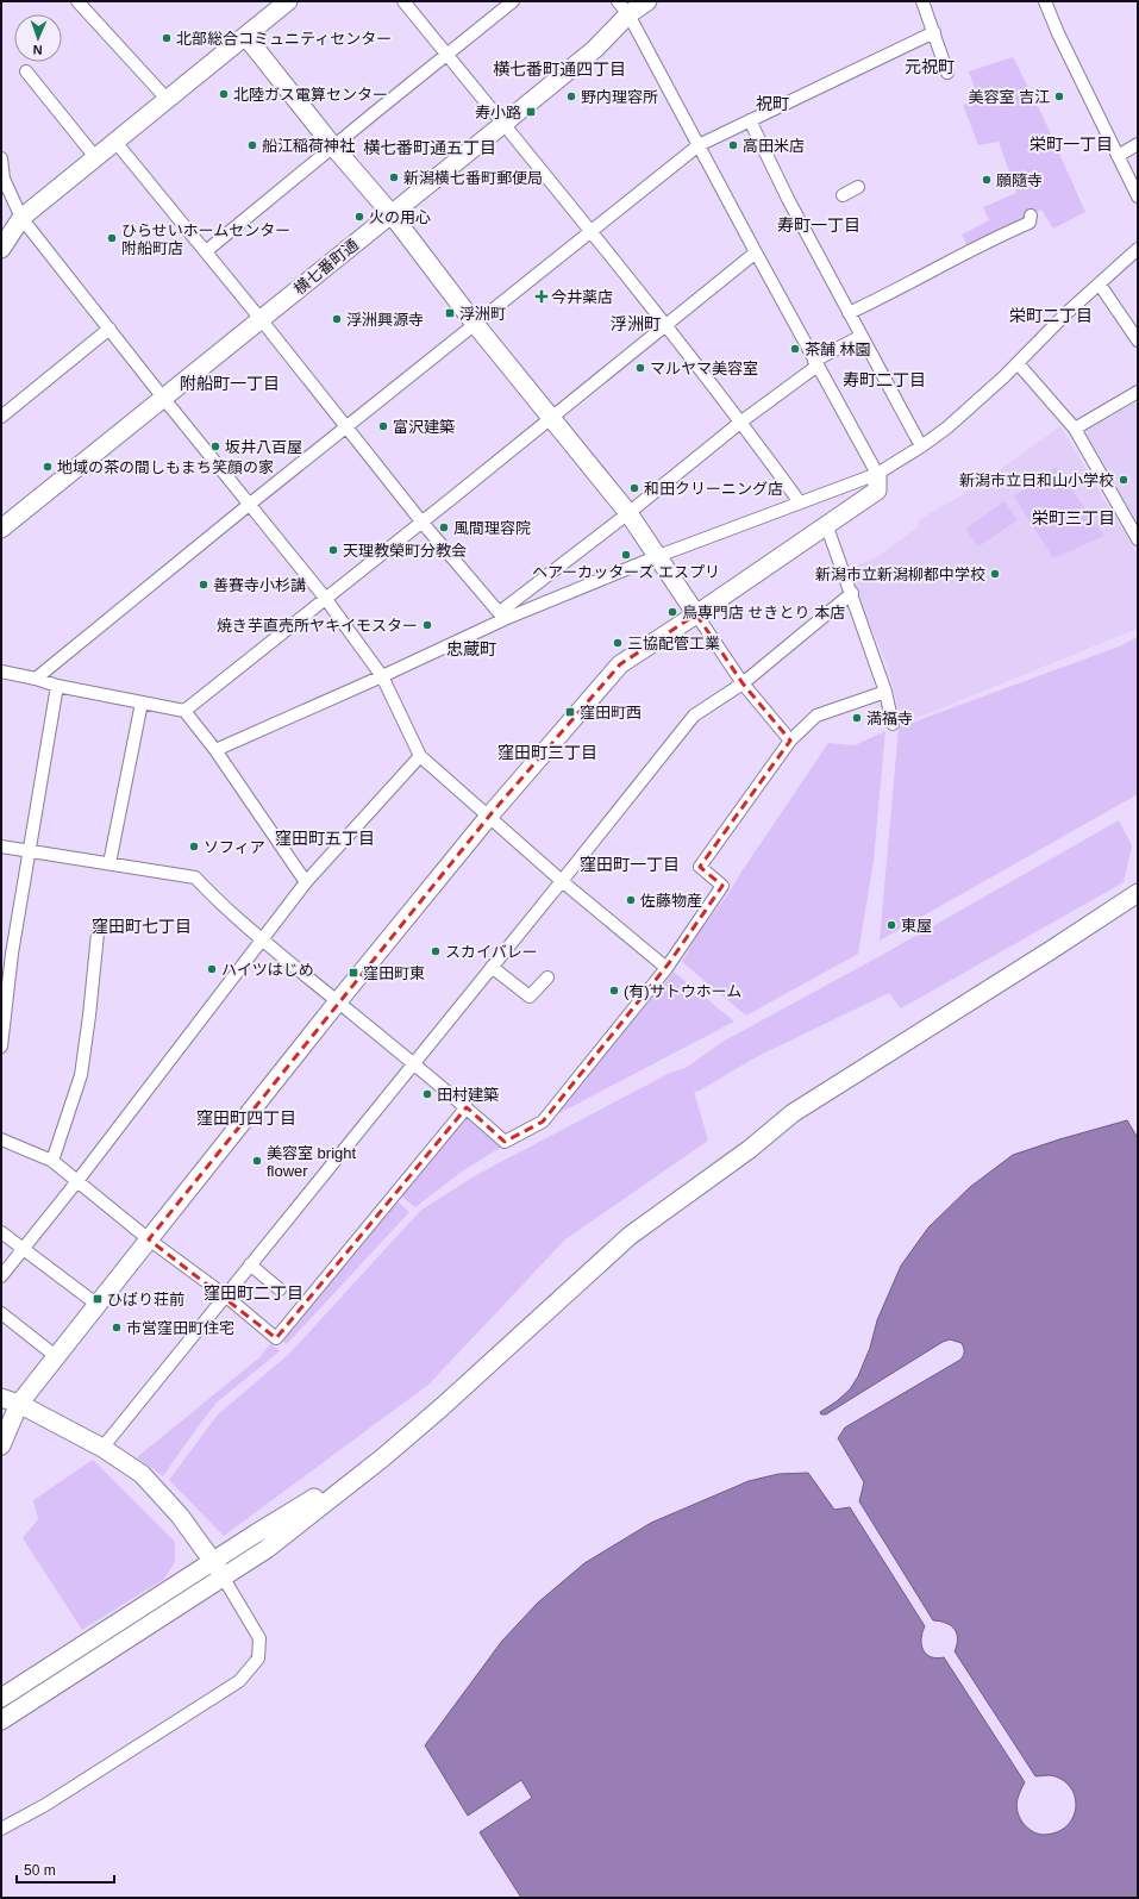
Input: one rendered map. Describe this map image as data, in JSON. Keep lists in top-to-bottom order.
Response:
{
  "streets": {
    "street": ["横七番町通"]
  },
  "districts": [
    "元祝町",
    "横七番町通四丁目",
    "祝町",
    "栄町一丁目",
    "横七番町通五丁目",
    "寿町一丁目",
    "栄町二丁目",
    "浮洲町",
    "寿町二丁目",
    "附船町一丁目",
    "栄町三丁目",
    "忠蔵町",
    "窪田町三丁目",
    "窪田町五丁目",
    "窪田町一丁目",
    "窪田町七丁目",
    "窪田町四丁目",
    "窪田町二丁目"
  ],
  "places": {
    "other": [
      "北部総合コミュニティセンター",
      "北陸ガス電算センター",
      "野内理容所",
      "美容室 吉江",
      "船江稲荷神社",
      "高田米店",
      "新潟横七番町郵便局",
      "願隨寺",
      "火の用心",
      "ひらせいホームセンター 附船町店",
      "浮洲興源寺",
      "茶舗 林園",
      "マルヤマ美容室",
      "富沢建築",
      "坂井八百屋",
      "地域の茶の間しもまち笑顔の家",
      "新潟市立日和山小学校",
      "和田クリーニング店",
      "風間理容院",
      "天理教榮町分教会",
      "ヘアーカッターズ エスプリ",
      "新潟市立新潟柳都中学校",
      "善賽寺小杉講",
      "鳥専門店 せきとり 本店",
      "焼き芋直売所ヤキイモスター",
      "三協配管工業",
      "満福寺",
      "ソフィア",
      "佐藤物産",
      "東屋",
      "スカイバレー",
      "ハイツはじめ",
      "(有)サトウホーム",
      "田村建築",
      "美容室 bright flower",
      "市営窪田町住宅"
    ],
    "transit": [
      "寿小路",
      "浮洲町",
      "窪田町西",
      "窪田町東",
      "ひばり荘前"
    ],
    "health": ["今井薬店"]
  },
  "scale_bar": "50 m",
  "north": "bottom"
}
